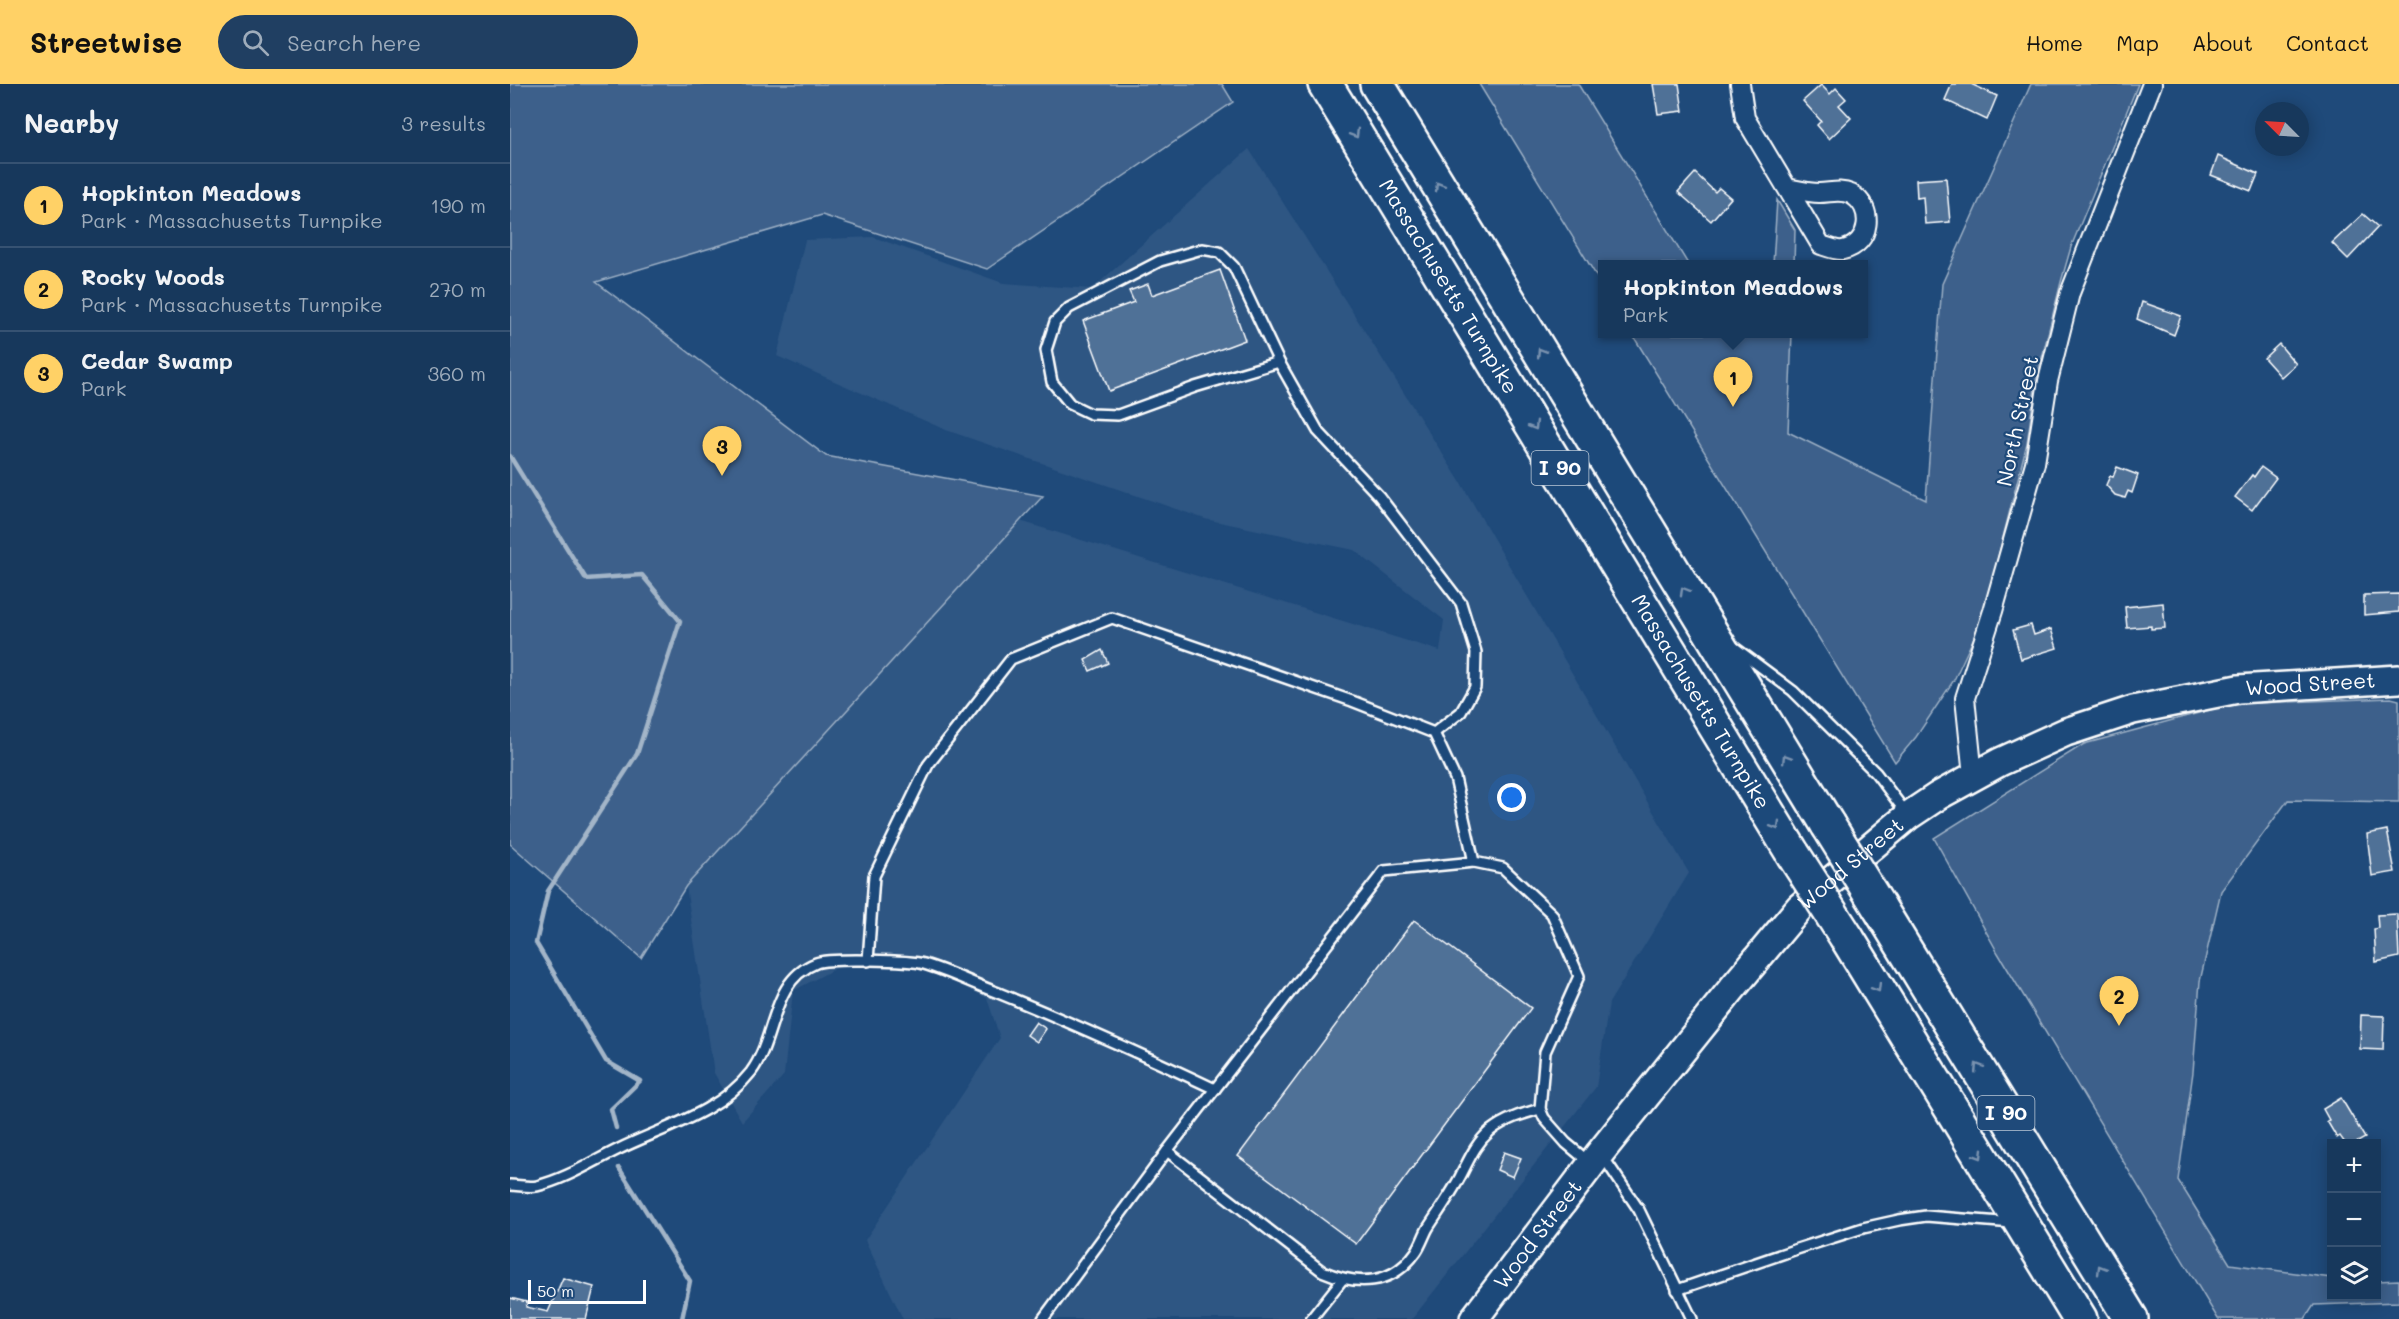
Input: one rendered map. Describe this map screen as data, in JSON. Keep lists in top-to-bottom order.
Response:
{
  "streets": {
    "highway": ["Massachusetts Turnpike", "I 90"],
    "main road": ["Wood Street"],
    "street": ["North Street"]
  },
  "crossings": [
    ["North Street", "Wood Street"]
  ],
  "scale_bar": "50 m",
  "north": "top left",
  "page": {
    "header": "Streetwise",
    "search": "Search here",
    "nav": [
      "Home",
      "Map",
      "About",
      "Contact"
    ],
    "heading": ["Nearby", "3 results"],
    "list": [
      {
        "mark": "1",
        "name": "Hopkinton Meadows",
        "note": "Park · Massachusetts Turnpike",
        "value": "190 m"
      },
      {
        "mark": "2",
        "name": "Rocky Woods",
        "note": "Park · Massachusetts Turnpike",
        "value": "270 m"
      },
      {
        "mark": "3",
        "name": "Cedar Swamp",
        "note": "Park",
        "value": "360 m"
      }
    ],
    "popup": ["Hopkinton Meadows", "Park"],
    "pins": ["1", "3", "2"],
    "map_buttons": ["+", "−"],
    "scale": "50 m"
  }
}
